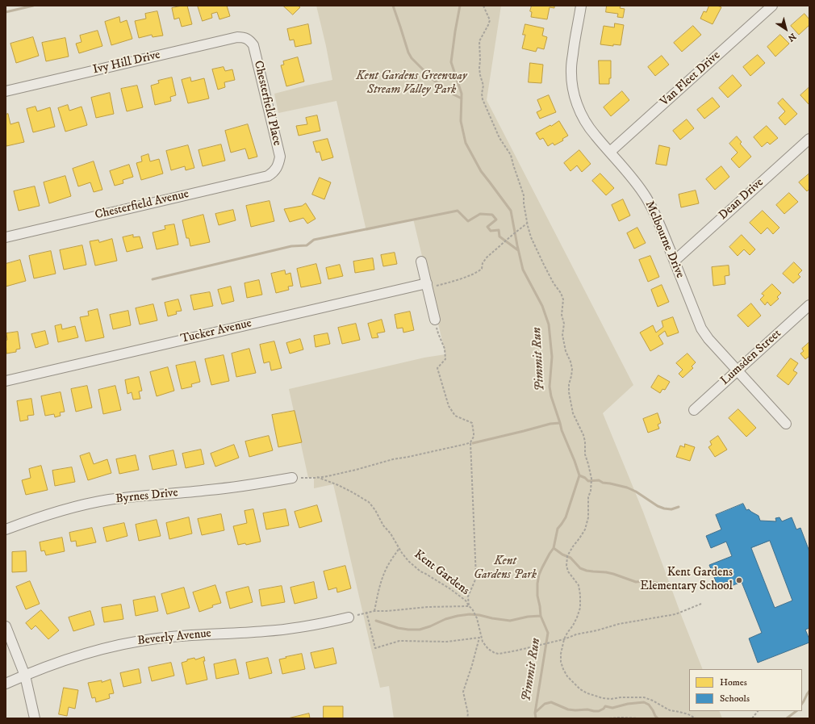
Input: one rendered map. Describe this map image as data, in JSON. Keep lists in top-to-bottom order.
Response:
{
  "streets": {
    "street": [
      "Ivy Hill Drive",
      "Van Fleet Drive",
      "Chesterfield Place",
      "Dean Drive",
      "Chesterfield Avenue",
      "Melbourne Drive",
      "Tucker Avenue",
      "Lumsden Street",
      "Byrnes Drive",
      "Beverly Avenue"
    ],
    "path": ["Kent Gardens"]
  },
  "crossings": [
    ["Ivy Hill Drive", "Chesterfield Place"],
    ["Van Fleet Drive", "Melbourne Drive"],
    ["Chesterfield Place", "Chesterfield Avenue"],
    ["Dean Drive", "Melbourne Drive"],
    ["Melbourne Drive", "Lumsden Street"],
    ["Byrnes Drive", "Kent Gardens"]
  ],
  "water": ["Pimmit Run"],
  "parks": ["Kent Gardens Greenway Stream Valley Park", "Kent Gardens Park"],
  "places": ["Kent Gardens Elementary School"],
  "legend": ["Homes", "Schools"],
  "north": "bottom right"
}
